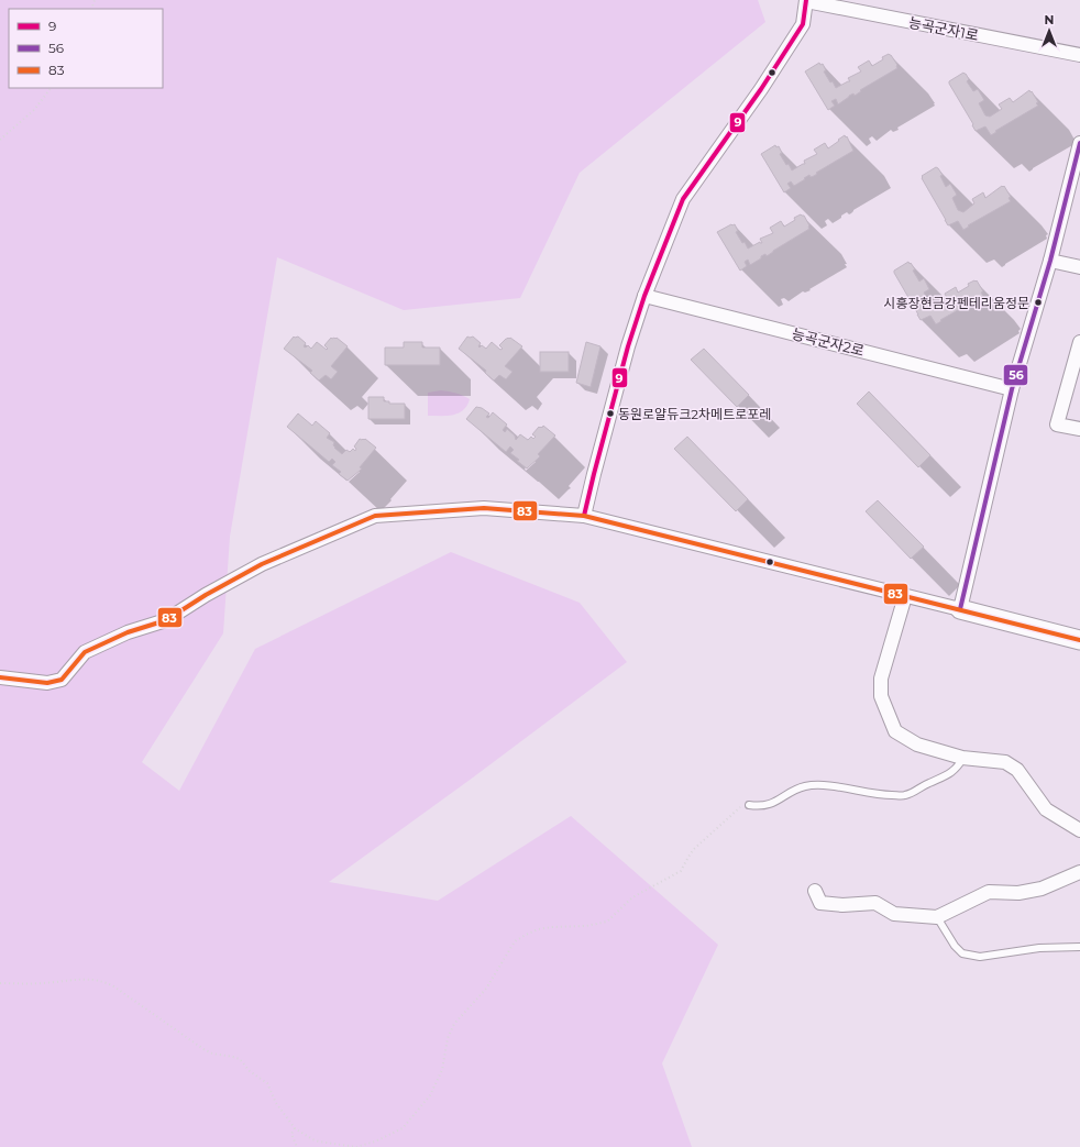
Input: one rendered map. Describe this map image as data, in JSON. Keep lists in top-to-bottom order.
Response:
{
  "streets": {
    "street": ["능곡군자1로", "능곡군자2로"]
  },
  "crossings": [
    ["능곡군자1로", "능곡군자2로"]
  ],
  "places": ["시흥장현금강펜테리움정문", "동원로얄듀크2차메트로포레"],
  "lines": ["transit line 9", "transit line 56", "transit line 83"],
  "legend": ["9", "56", "83"],
  "north": "top"
}
